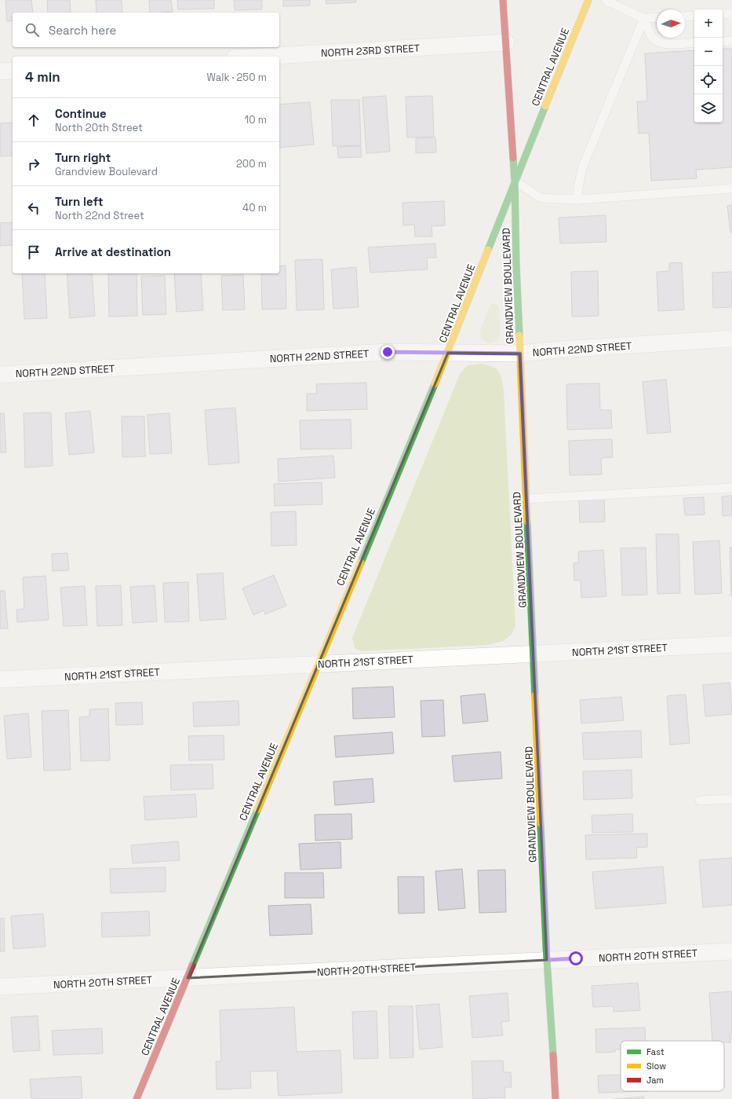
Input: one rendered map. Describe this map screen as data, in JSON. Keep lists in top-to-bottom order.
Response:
{
  "streets": {
    "main road": ["CENTRAL AVENUE", "GRANDVIEW BOULEVARD"],
    "street": [
      "NORTH 23RD STREET",
      "NORTH 22ND STREET",
      "NORTH 21ST STREET",
      "NORTH 20TH STREET"
    ]
  },
  "crossings": [
    ["NORTH 23RD STREET", "GRANDVIEW BOULEVARD"],
    ["CENTRAL AVENUE", "GRANDVIEW BOULEVARD"],
    ["CENTRAL AVENUE", "NORTH 22ND STREET"],
    ["CENTRAL AVENUE", "NORTH 21ST STREET"],
    ["CENTRAL AVENUE", "NORTH 20TH STREET"],
    ["GRANDVIEW BOULEVARD", "NORTH 22ND STREET"],
    ["GRANDVIEW BOULEVARD", "NORTH 21ST STREET"],
    ["GRANDVIEW BOULEVARD", "NORTH 20TH STREET"]
  ],
  "legend": ["Fast", "Slow", "Jam"],
  "north": "right",
  "page": {
    "map_buttons": ["+", "−"],
    "search": "Search here",
    "heading": ["4 min", "Walk · 250 m"],
    "list": [
      ["Continue", "North 20th Street", "10 m"],
      ["Turn right", "Grandview Boulevard", "200 m"],
      ["Turn left", "North 22nd Street", "40 m"],
      "Arrive at destination"
    ]
  }
}
